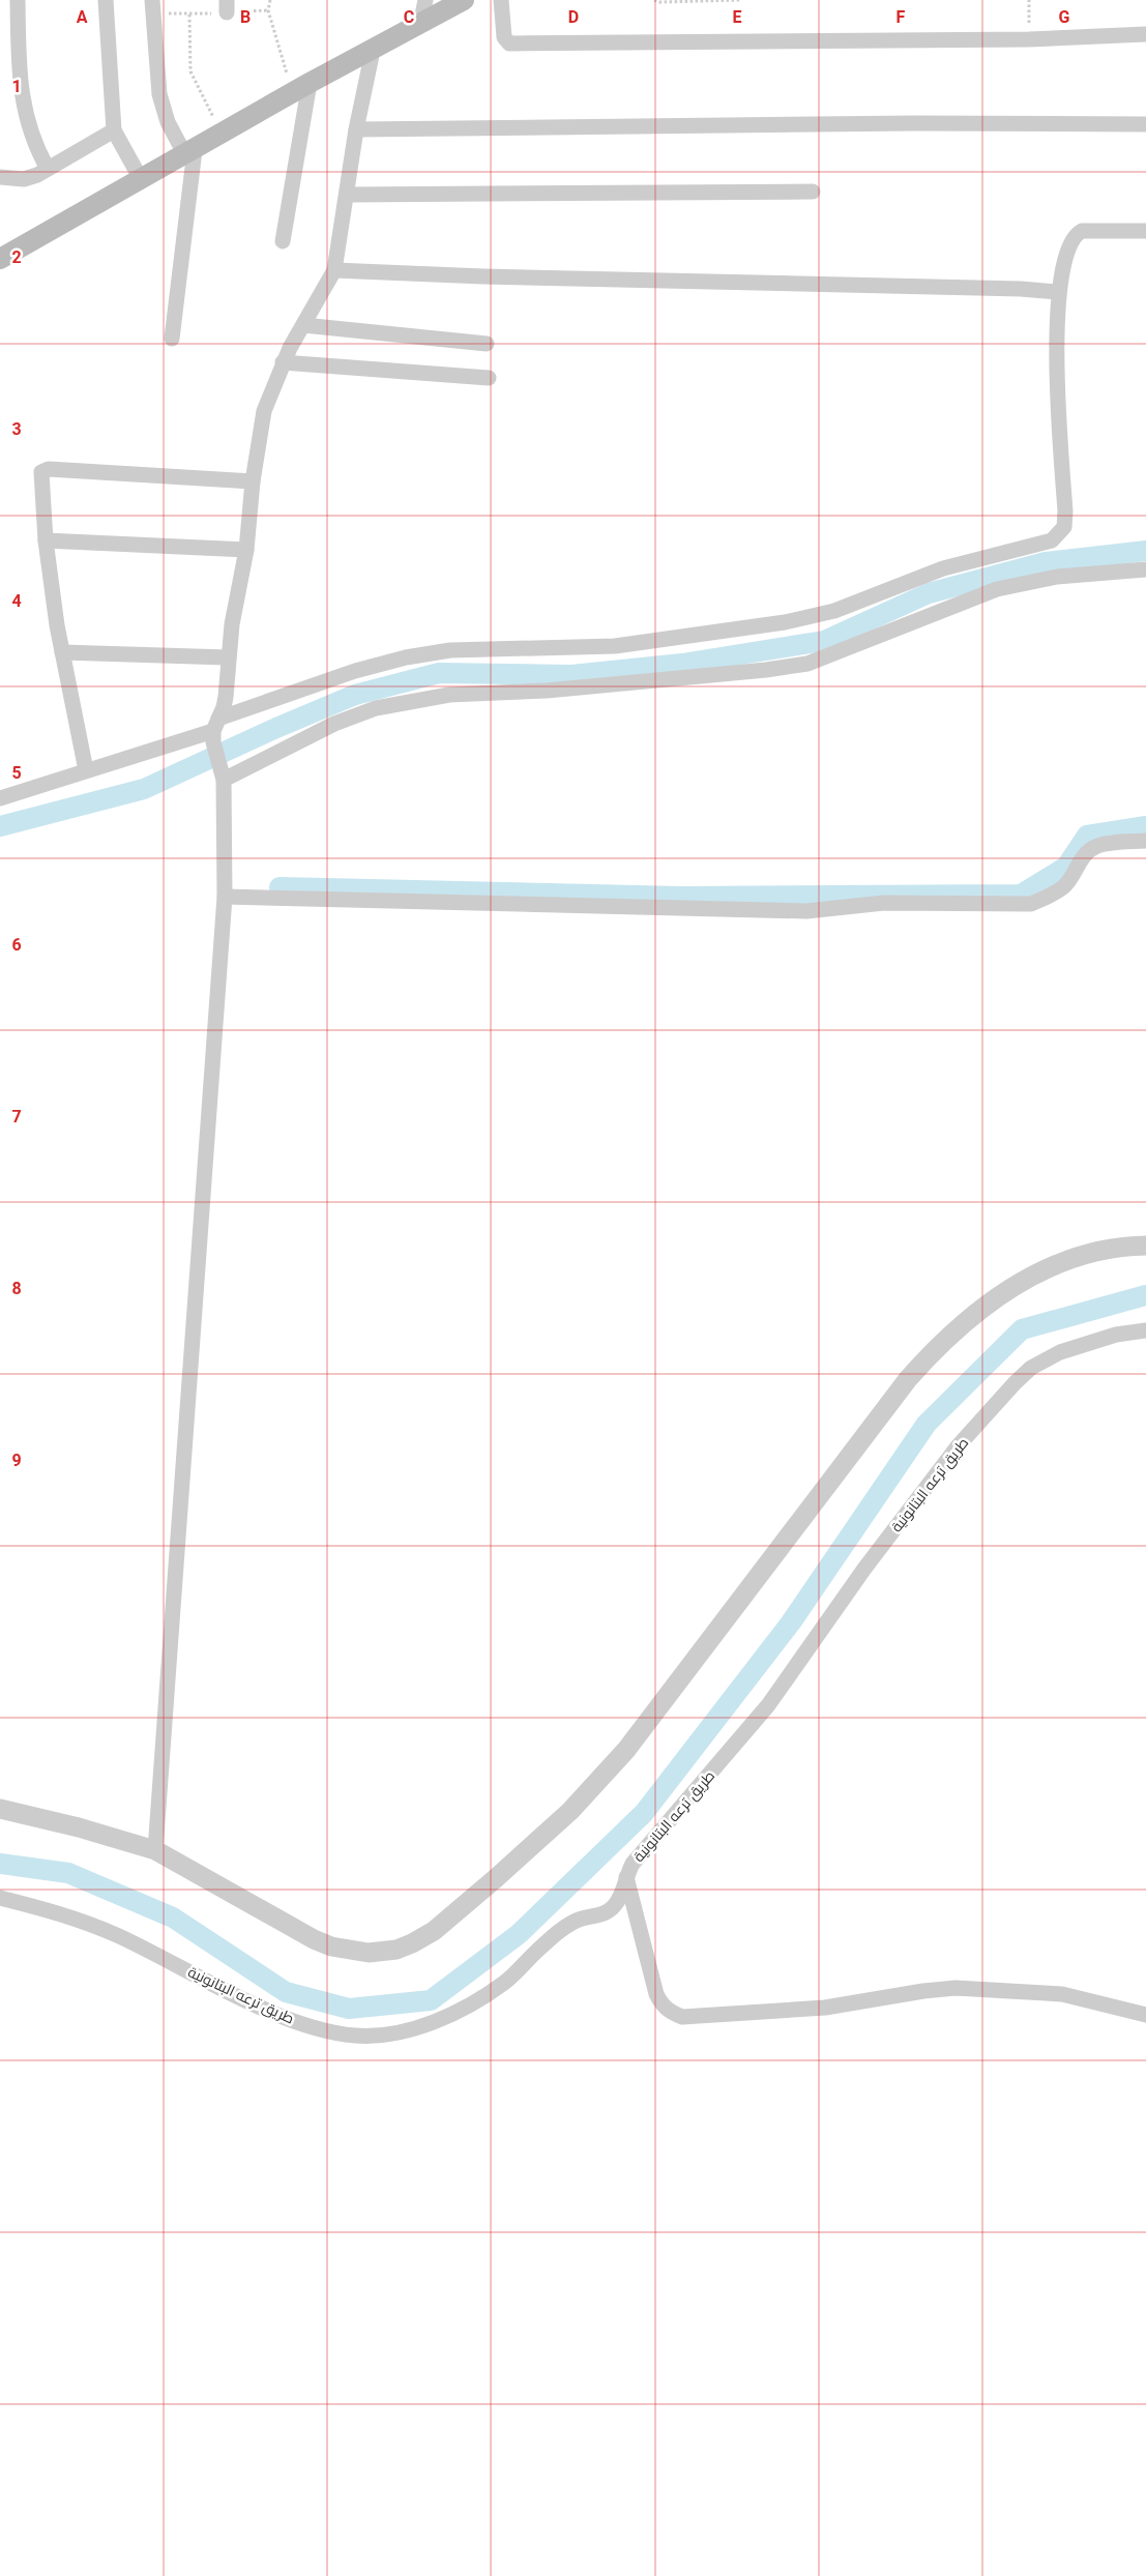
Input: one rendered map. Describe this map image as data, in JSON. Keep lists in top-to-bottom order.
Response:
{
  "streets": {
    "street": ["طريق ترعه البتانونية"]
  },
  "grid": {
    "columns": [
      "A",
      "B",
      "C",
      "D",
      "E",
      "F",
      "G"
    ],
    "rows": [
      "1",
      "2",
      "3",
      "4",
      "5",
      "6",
      "7",
      "8",
      "9"
    ]
  }
}
